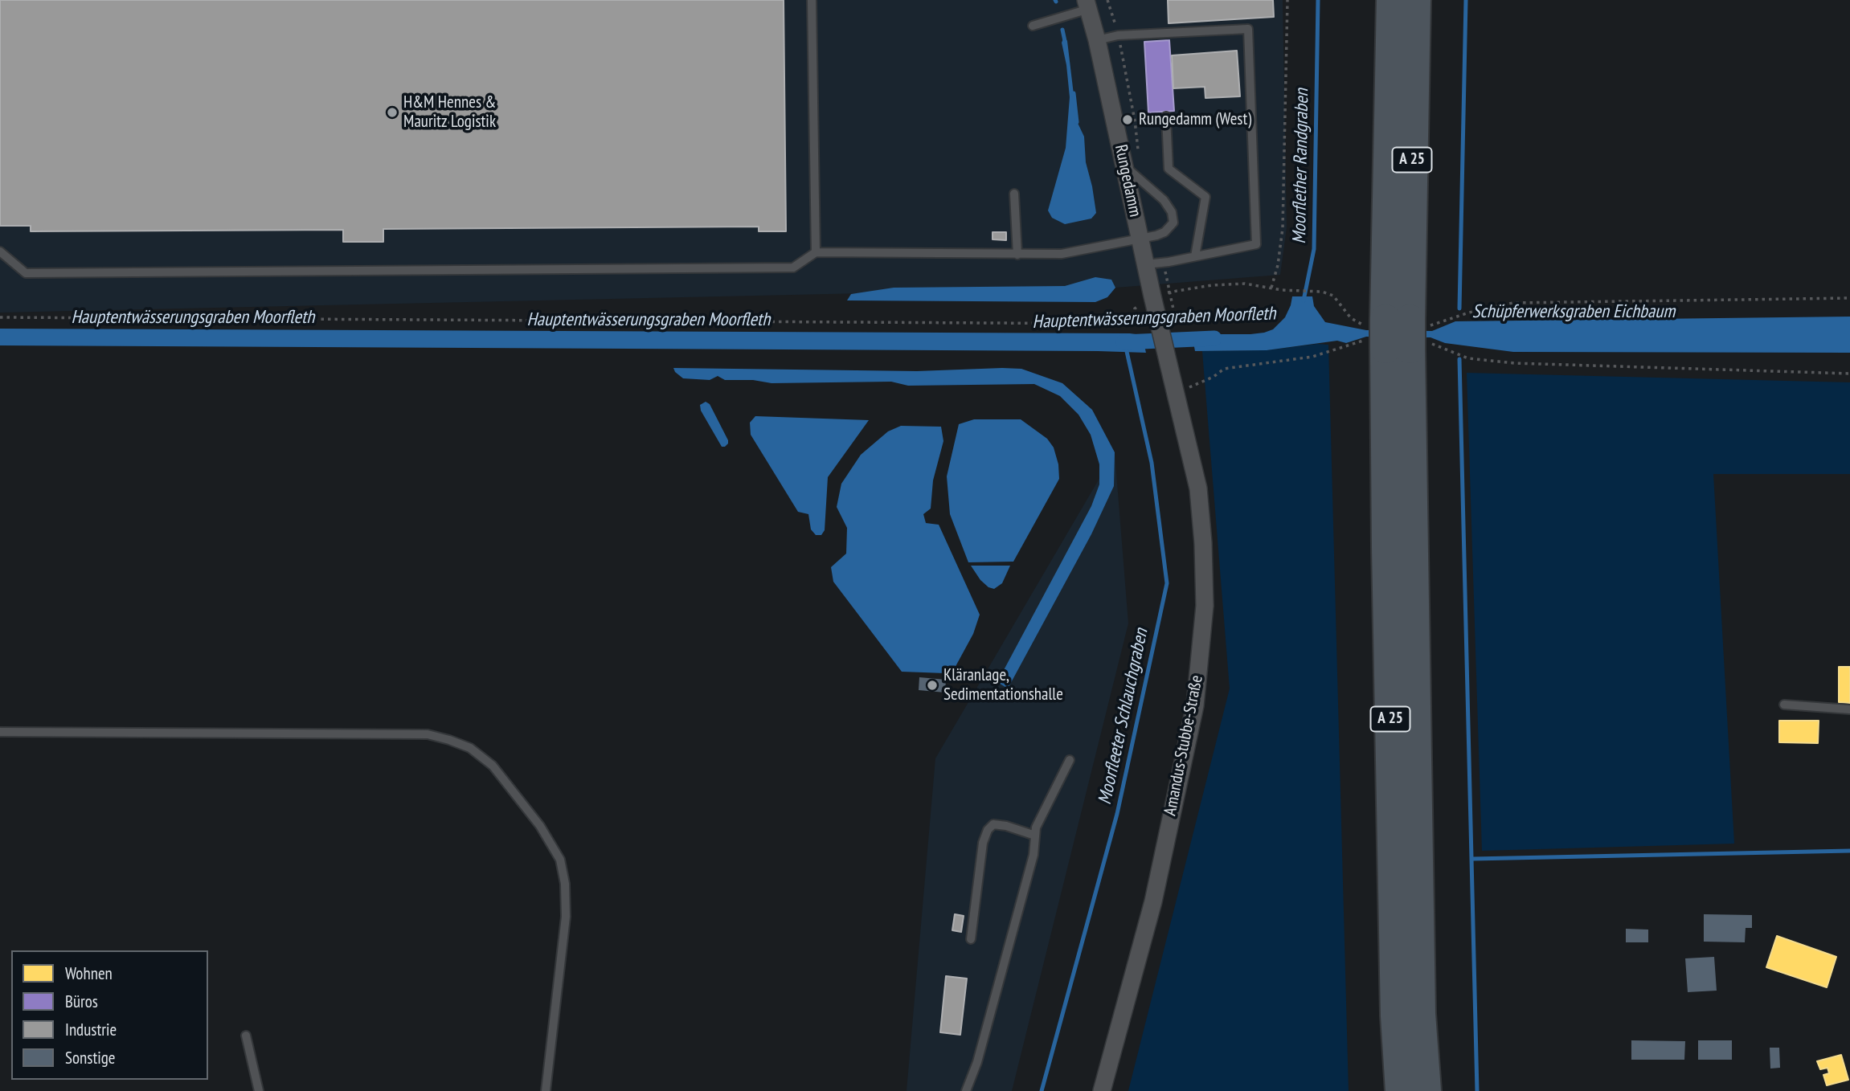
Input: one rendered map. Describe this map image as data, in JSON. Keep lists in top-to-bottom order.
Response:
{
  "streets": {
    "highway": ["A 25"],
    "street": ["Rungedamm", "Amandus-Stubbe-Straße"]
  },
  "crossings": [
    ["Rungedamm", "Amandus-Stubbe-Straße"]
  ],
  "water": [
    "Moorflether Randgraben",
    "Schüpferwerksgraben Eichbaum",
    "Hauptentwässerungsgraben Moorfleth",
    "Moorfleeter Schlauchgraben"
  ],
  "places": ["H&M Hennes & Mauritz Logistik", "Rungedamm (West)", "Kläranlage, Sedimentationshalle"],
  "legend": [
    "Wohnen",
    "Büros",
    "Industrie",
    "Sonstige"
  ]
}
